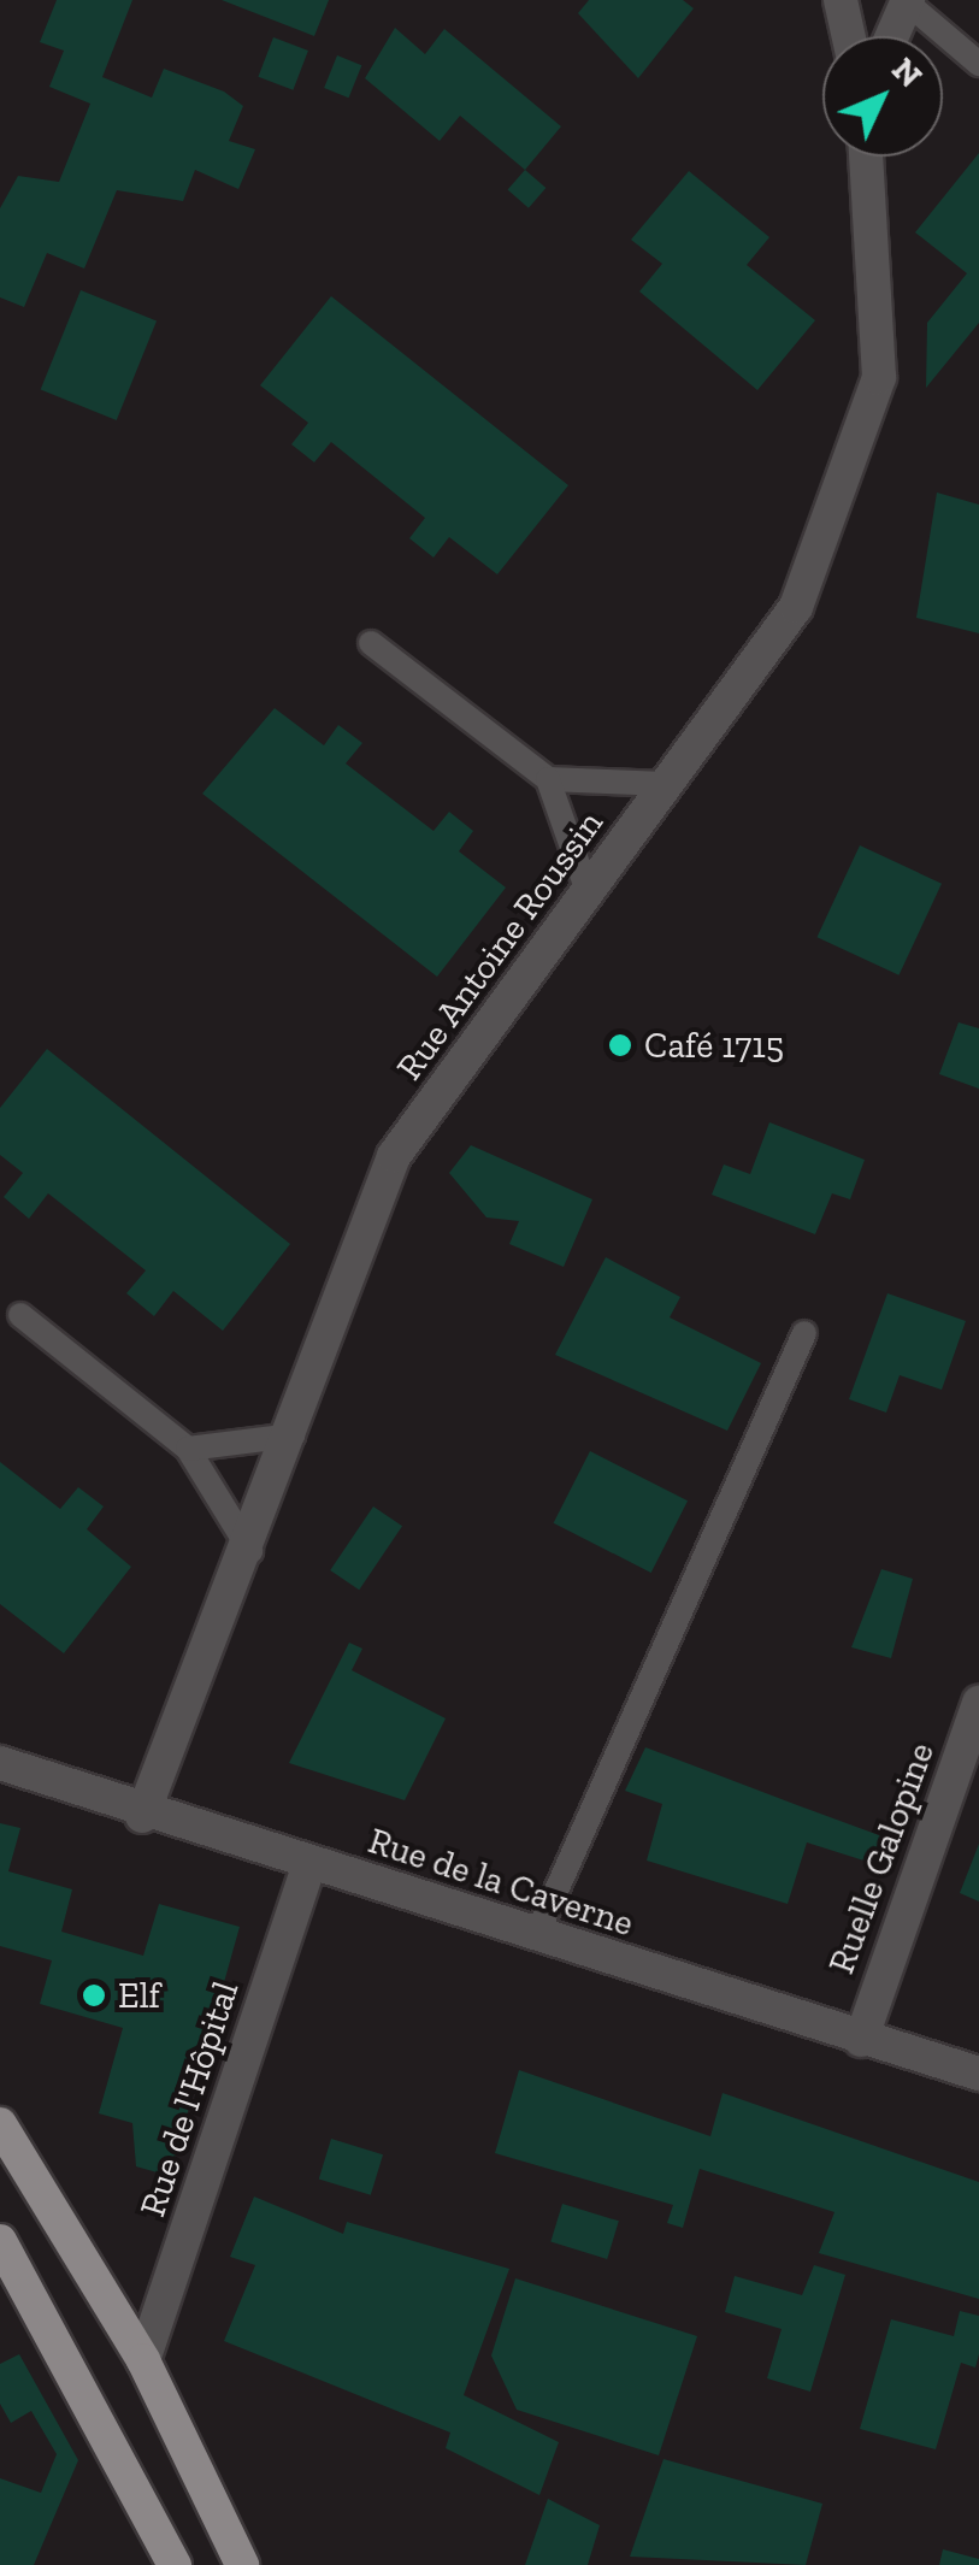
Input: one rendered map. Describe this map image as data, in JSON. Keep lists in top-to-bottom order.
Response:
{
  "streets": {
    "street": [
      "Rue Antoine Roussin",
      "Ruelle Galopine",
      "Rue de la Caverne",
      "Rue de l'Hôpital"
    ]
  },
  "crossings": [
    ["Rue Antoine Roussin", "Rue de la Caverne"],
    ["Ruelle Galopine", "Rue de la Caverne"],
    ["Rue de la Caverne", "Rue de l'Hôpital"]
  ],
  "places": ["Café 1715", "Elf"],
  "north": "top right"
}
